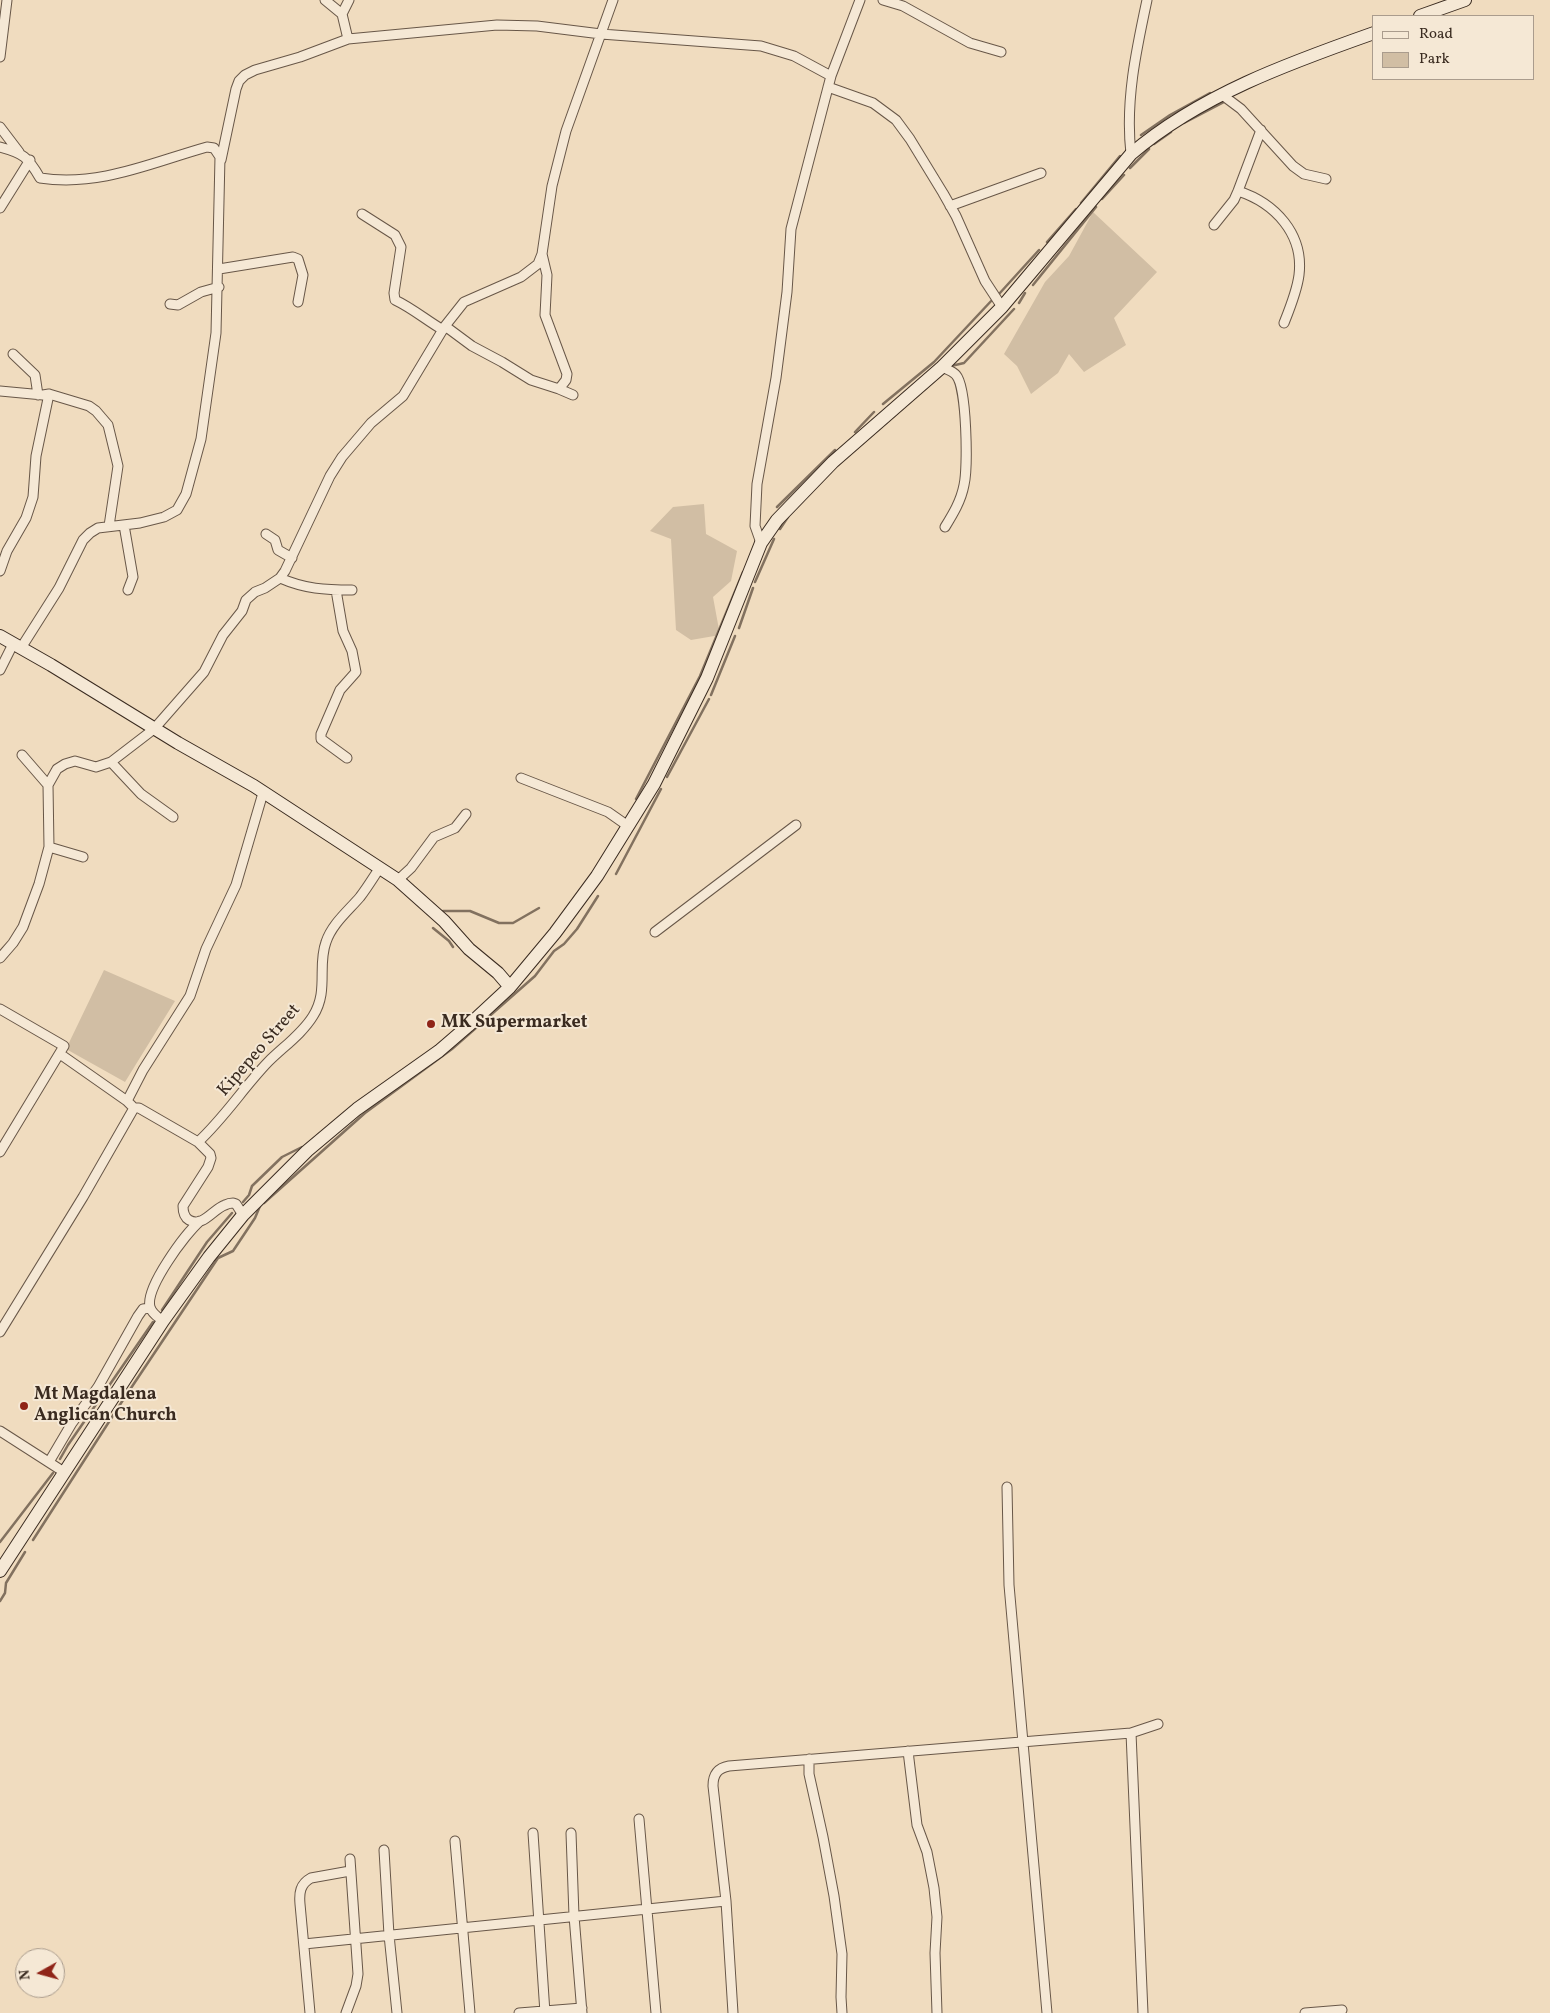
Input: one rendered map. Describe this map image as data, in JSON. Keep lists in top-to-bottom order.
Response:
{
  "streets": {
    "street": ["Kipepeo Street"]
  },
  "places": ["MK Supermarket", "Mt Magdalena Anglican Church"],
  "legend": ["Road", "Park"],
  "north": "left"
}
